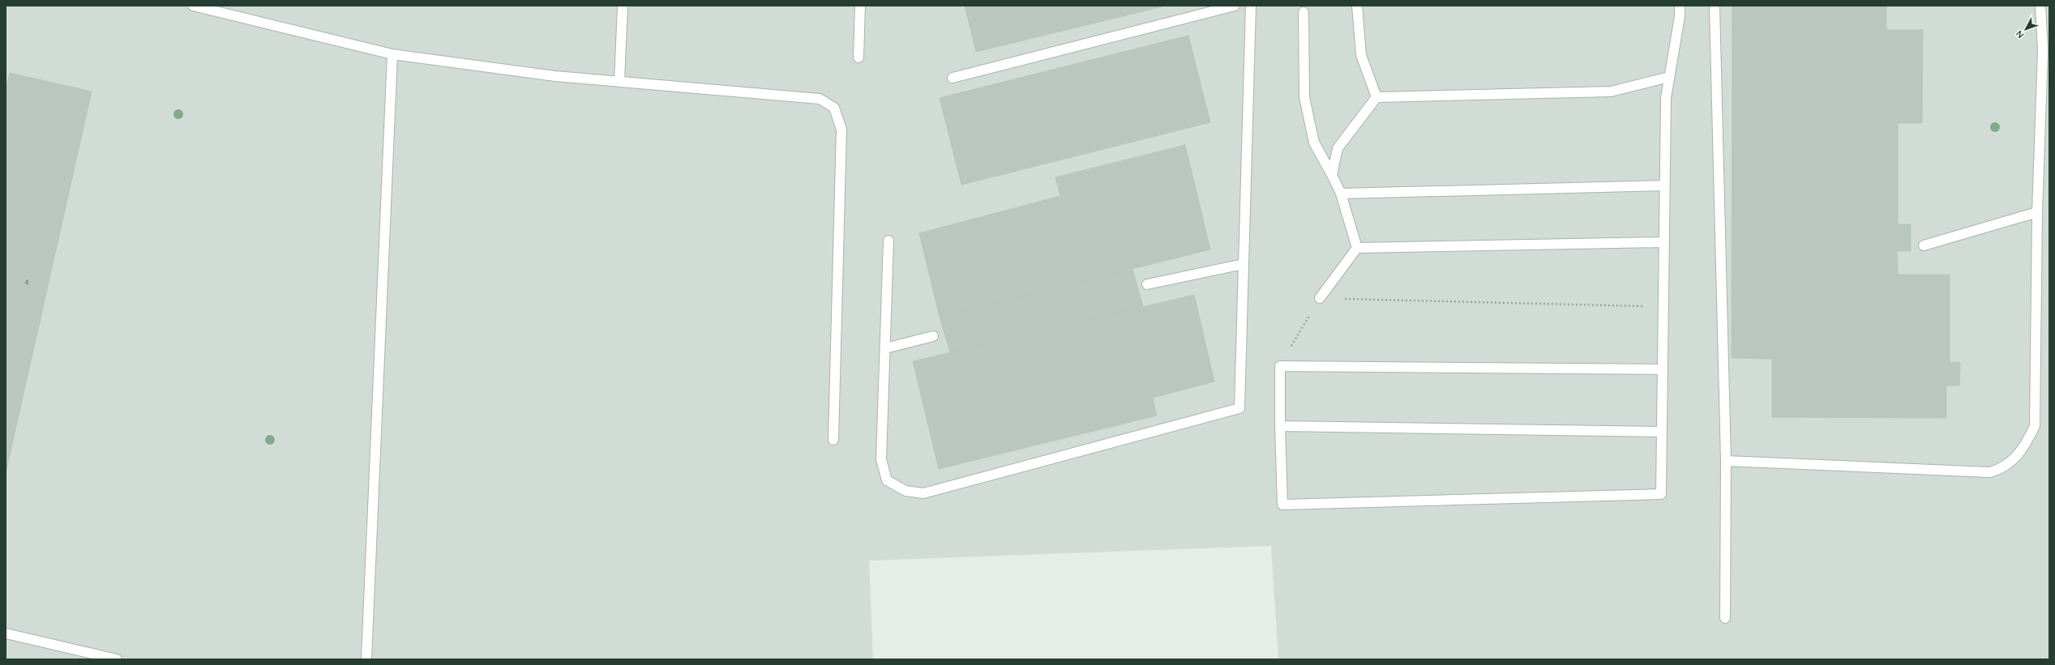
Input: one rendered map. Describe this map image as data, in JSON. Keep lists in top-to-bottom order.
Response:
{
  "house_numbers": ["4"],
  "north": "bottom left"
}
